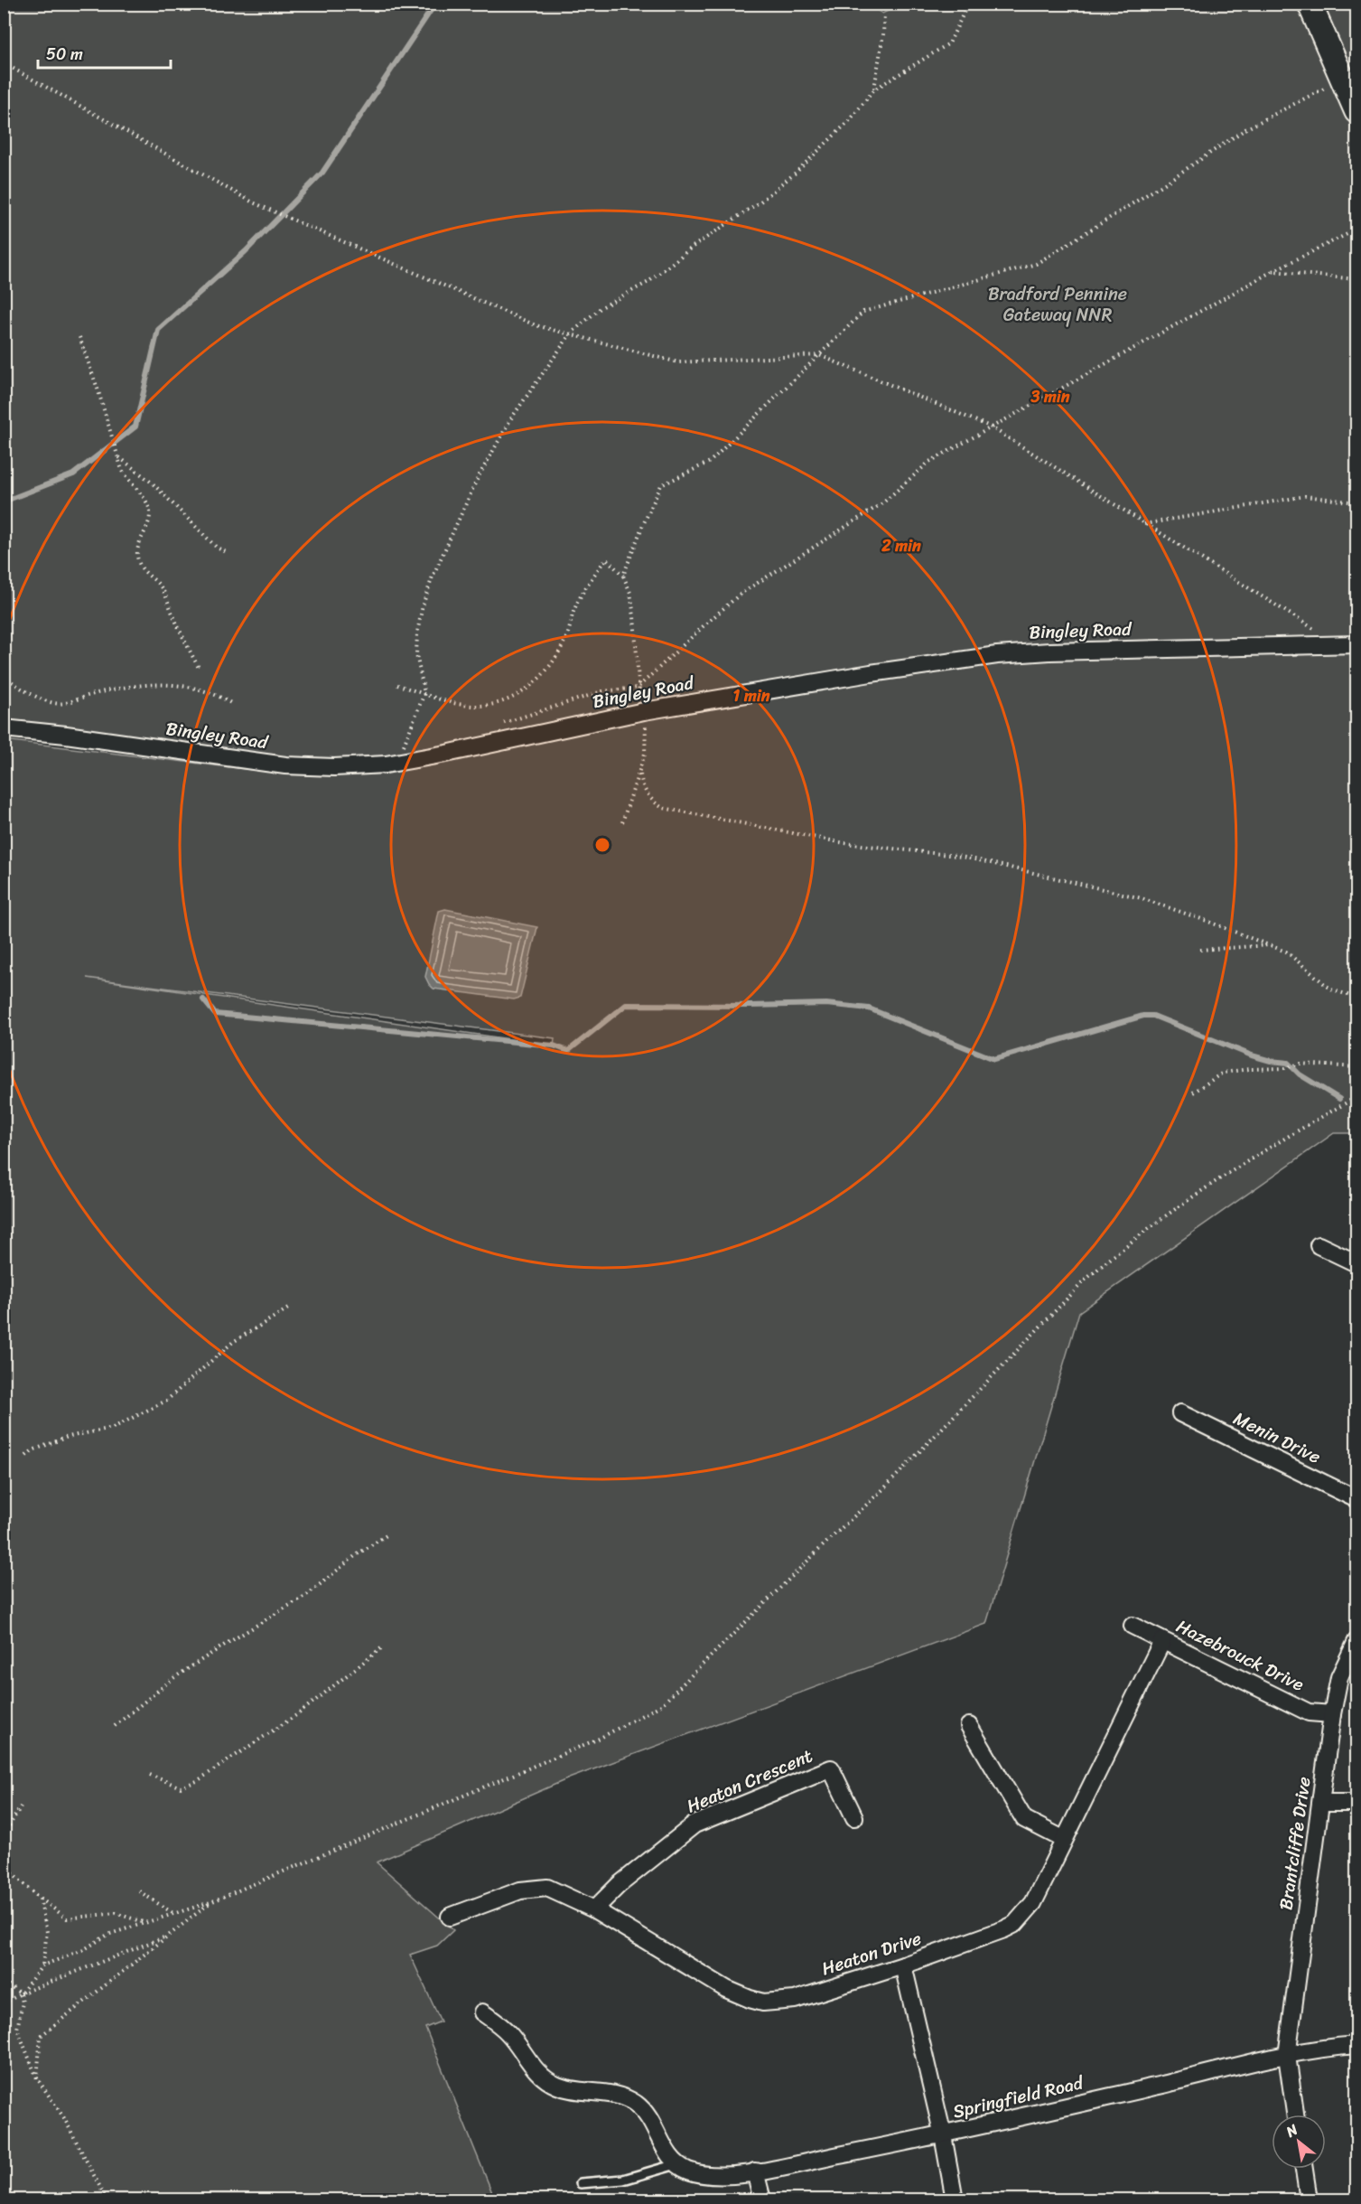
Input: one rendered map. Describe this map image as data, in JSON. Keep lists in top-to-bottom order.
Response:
{
  "streets": {
    "street": [
      "Bingley Road",
      "Menin Drive",
      "Hazebrouck Drive",
      "Heaton Crescent",
      "Brantcliffe Drive",
      "Heaton Drive",
      "Springfield Road"
    ]
  },
  "crossings": [
    ["Hazebrouck Drive", "Brantcliffe Drive"],
    ["Hazebrouck Drive", "Heaton Drive"],
    ["Heaton Crescent", "Heaton Drive"],
    ["Brantcliffe Drive", "Springfield Road"]
  ],
  "parks": ["Bradford Pennine Gateway NNR"],
  "scale_bar": "50 m",
  "north": "top left",
  "rings": ["3 min", "2 min", "1 min"]
}
